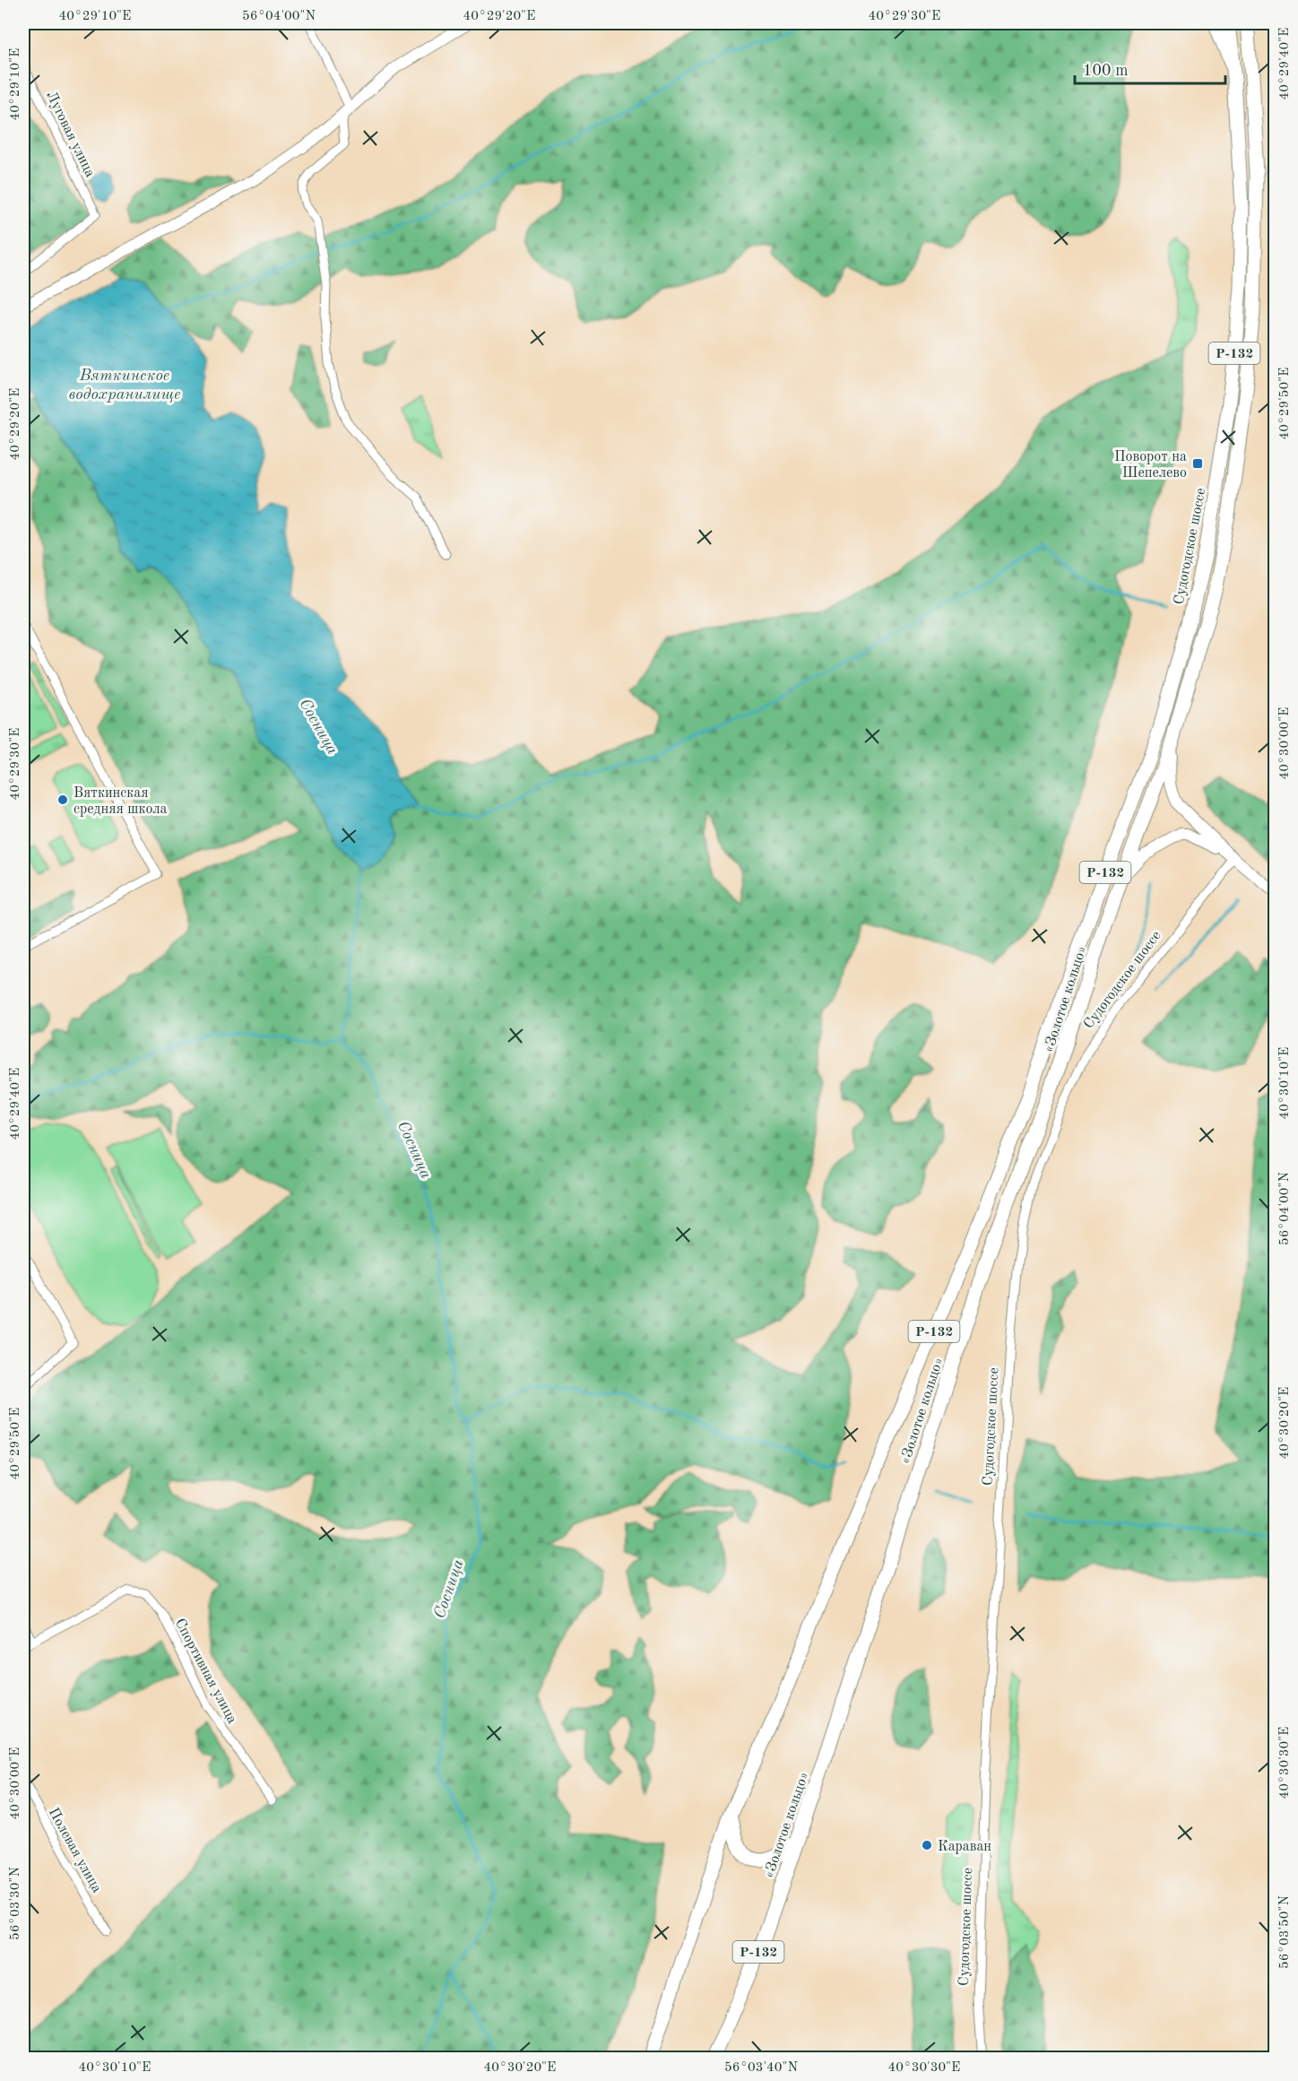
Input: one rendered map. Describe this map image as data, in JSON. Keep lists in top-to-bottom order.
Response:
{
  "streets": {
    "main road": ["Р-132", "Судогодское шоссе", "«Золотое кольцо»"],
    "street": ["Луговая улица", "Спортивная улица", "Полевая улица"]
  },
  "crossings": [
    ["Р-132", "«Золотое кольцо»"],
    ["Судогодское шоссе", "«Золотое кольцо»"]
  ],
  "water": ["Вяткинское водохранилище", "Сосница"],
  "places": {
    "transit": ["Поворот на Шепелево"],
    "other": ["Вяткинская средняя школа", "Караван"]
  },
  "scale_bar": "100 m",
  "coordinates": [
    "40°29'10\"E",
    "56°04'00\"N",
    "40°29'20\"E",
    "40°29'30\"E",
    "40°29'40\"E",
    "40°29'50\"E",
    "40°30'00\"E",
    "40°30'10\"E",
    "40°30'20\"E",
    "40°30'30\"E",
    "56°03'30\"N",
    "56°03'50\"N",
    "56°03'40\"N"
  ]
}
